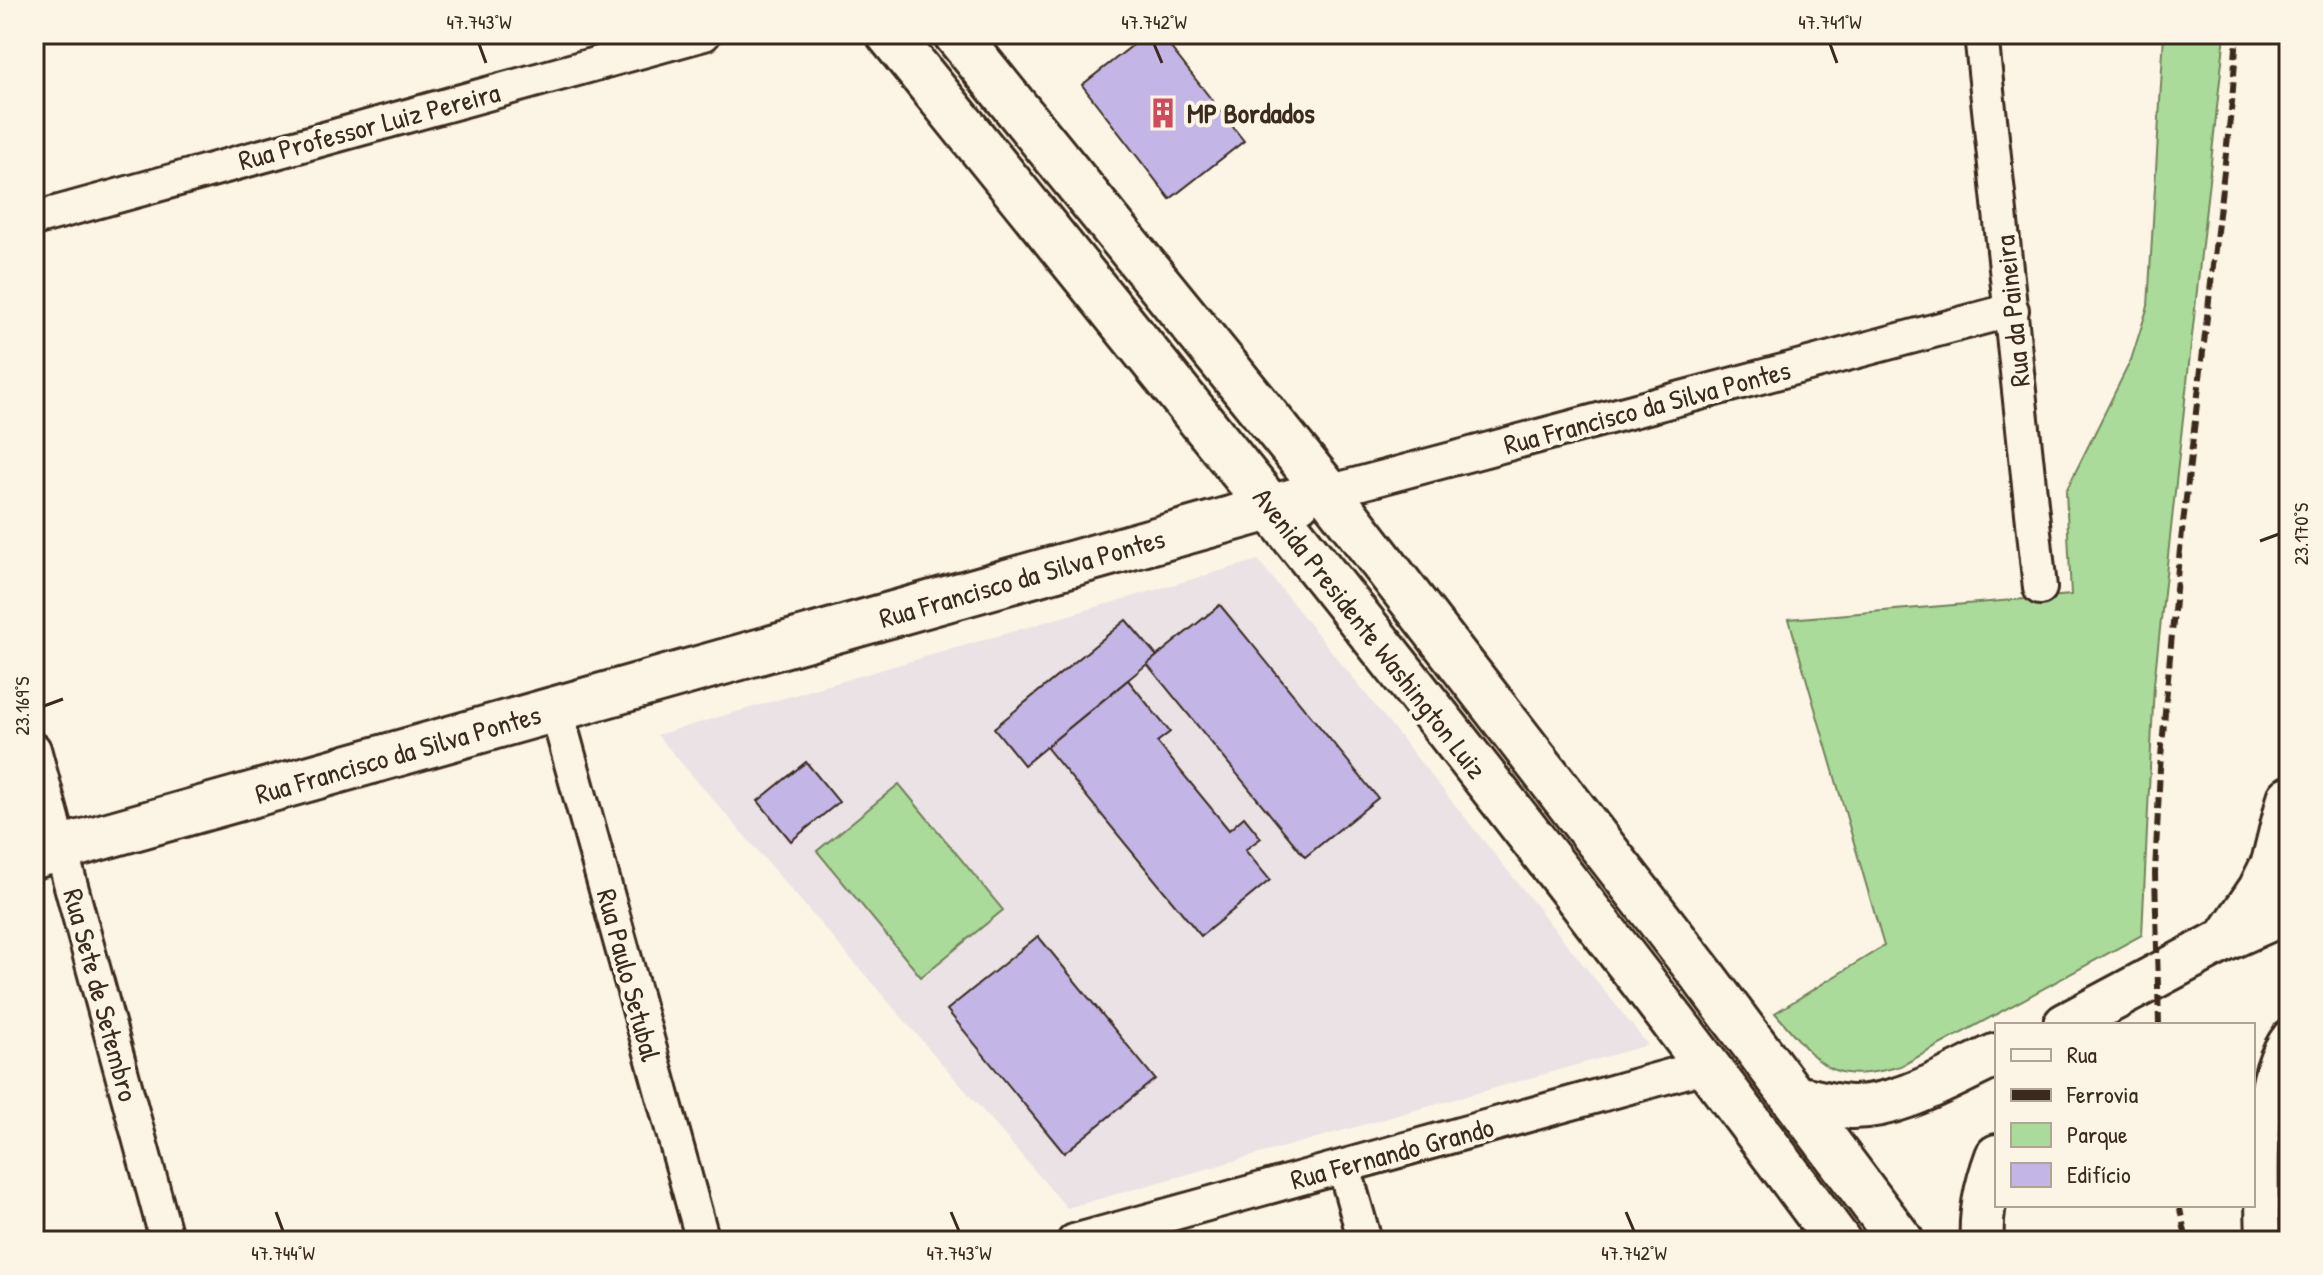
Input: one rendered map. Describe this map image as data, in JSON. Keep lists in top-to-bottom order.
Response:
{
  "streets": {
    "main road": ["Rua Francisco da Silva Pontes", "Avenida Presidente Washington Luiz"],
    "street": [
      "Rua Professor Luiz Pereira",
      "Rua da Paineira",
      "Rua Paulo Setubal",
      "Rua Sete de Setembro",
      "Rua Fernando Grando"
    ]
  },
  "crossings": [
    ["Rua da Paineira", "Rua Francisco da Silva Pontes"],
    ["Rua Francisco da Silva Pontes", "Avenida Presidente Washington Luiz"],
    ["Rua Francisco da Silva Pontes", "Rua Paulo Setubal"],
    ["Rua Francisco da Silva Pontes", "Rua Sete de Setembro"],
    ["Avenida Presidente Washington Luiz", "Rua Fernando Grando"]
  ],
  "places": {
    "building": ["MP Bordados"]
  },
  "legend": [
    "Rua",
    "Ferrovia",
    "Parque",
    "Edifício"
  ],
  "coordinates": [
    "47.743°W",
    "47.742°W",
    "47.741°W",
    "23.170°S",
    "23.169°S",
    "47.744°W"
  ]
}
